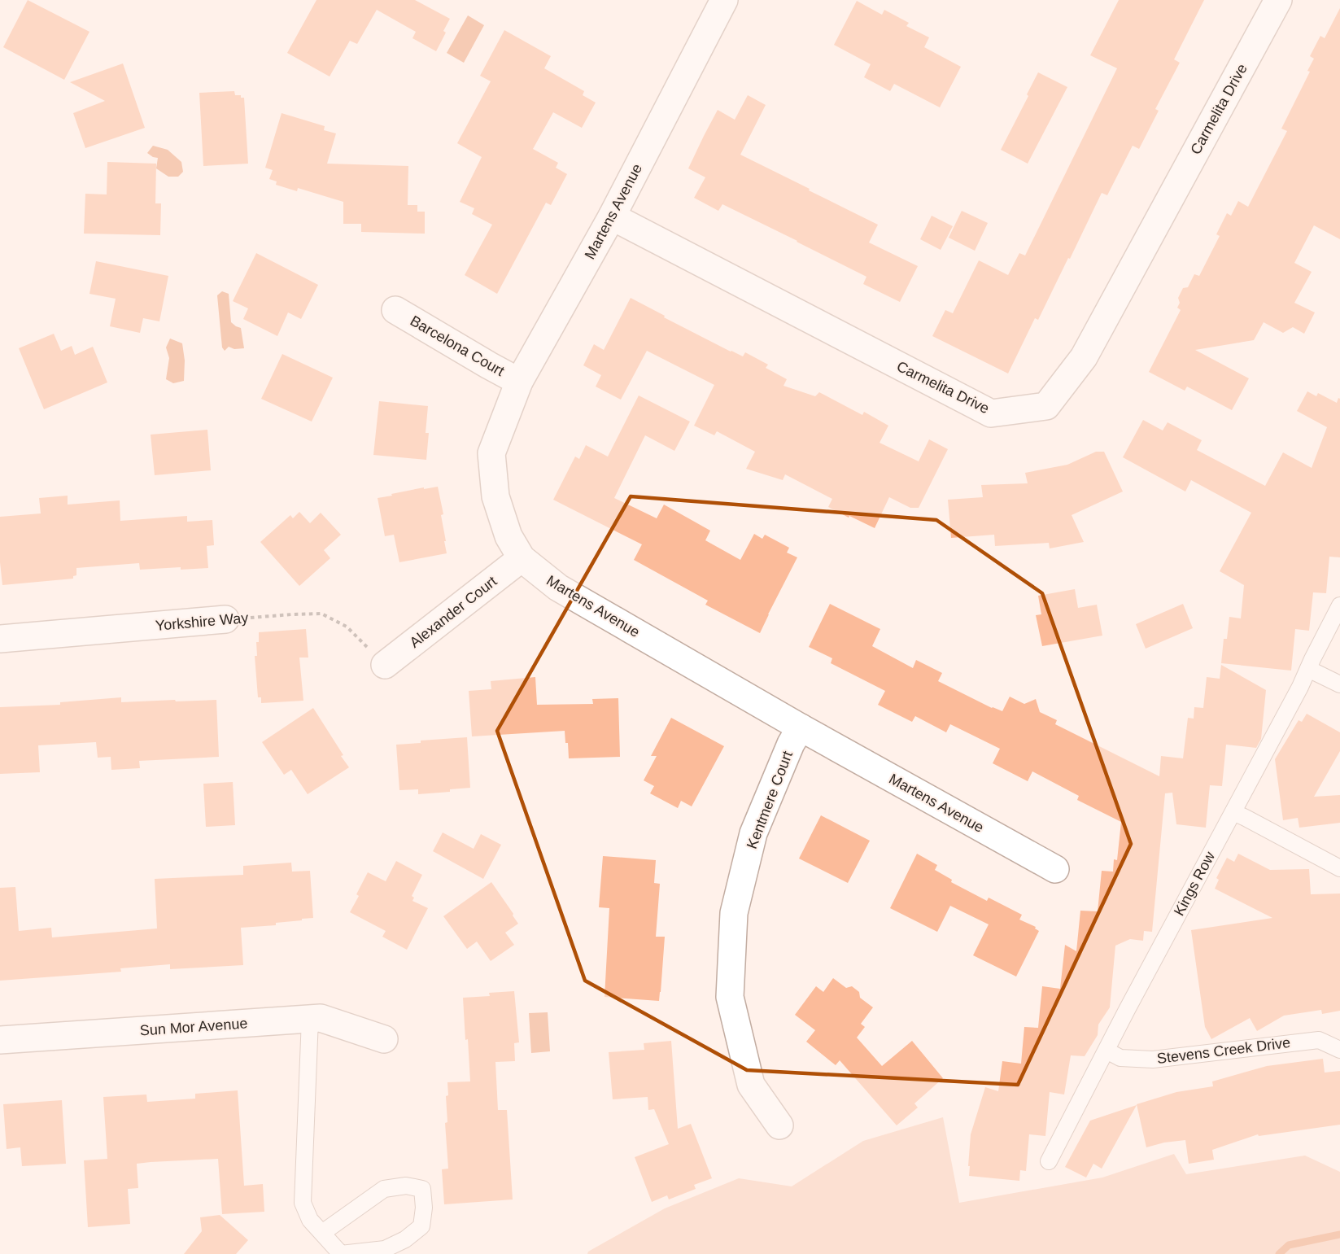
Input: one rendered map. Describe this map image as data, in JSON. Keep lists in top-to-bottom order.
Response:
{
  "streets": {
    "street": [
      "Carmelita Drive",
      "Martens Avenue",
      "Barcelona Court",
      "Alexander Court",
      "Yorkshire Way",
      "Kentmere Court",
      "Sun Mor Avenue"
    ],
    "lane": ["Kings Row", "Stevens Creek Drive"]
  },
  "crossings": [
    ["Carmelita Drive", "Martens Avenue"],
    ["Martens Avenue", "Barcelona Court"],
    ["Martens Avenue", "Alexander Court"],
    ["Martens Avenue", "Kentmere Court"],
    ["Alexander Court", "Yorkshire Way"],
    ["Kings Row", "Stevens Creek Drive"]
  ]
}
